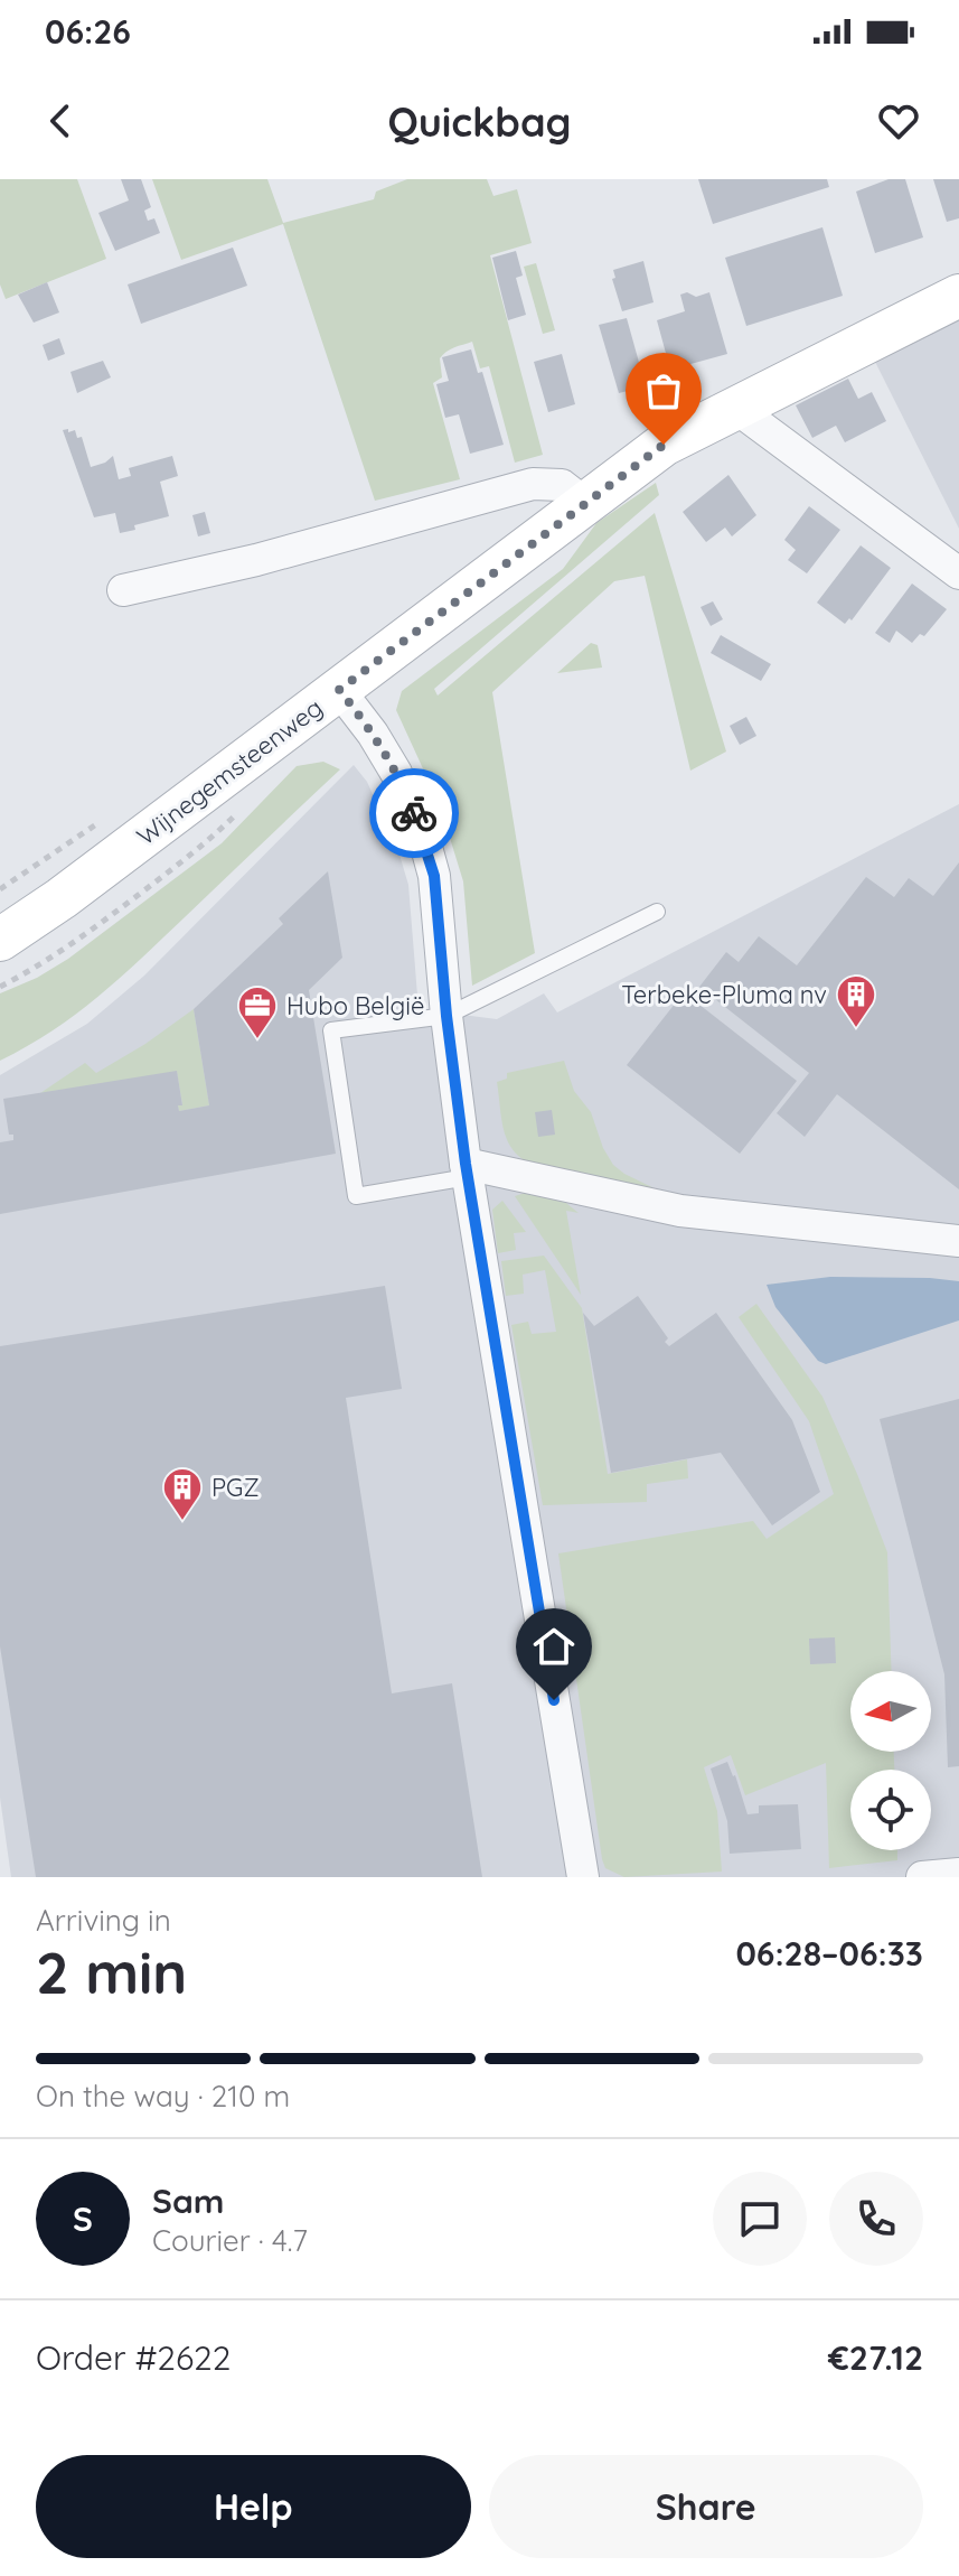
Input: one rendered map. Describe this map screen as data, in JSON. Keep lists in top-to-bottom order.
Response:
{
  "streets": {
    "street": ["Wijnegemsteenweg"]
  },
  "places": {
    "building": ["Terbeke-Pluma nv", "PGZ"],
    "office": ["Hubo België"]
  },
  "north": "left",
  "page": {
    "status": "06:26",
    "header": "Quickbag",
    "heading": ["2 min", "Arriving in", "06:28–06:33"],
    "panel": [
      "Sam",
      "Courier · 4.7",
      "Order #2622",
      "€27.12"
    ],
    "bar": "On the way · 210 m",
    "round": "S",
    "buttons": ["Help", "Share"]
  }
}
